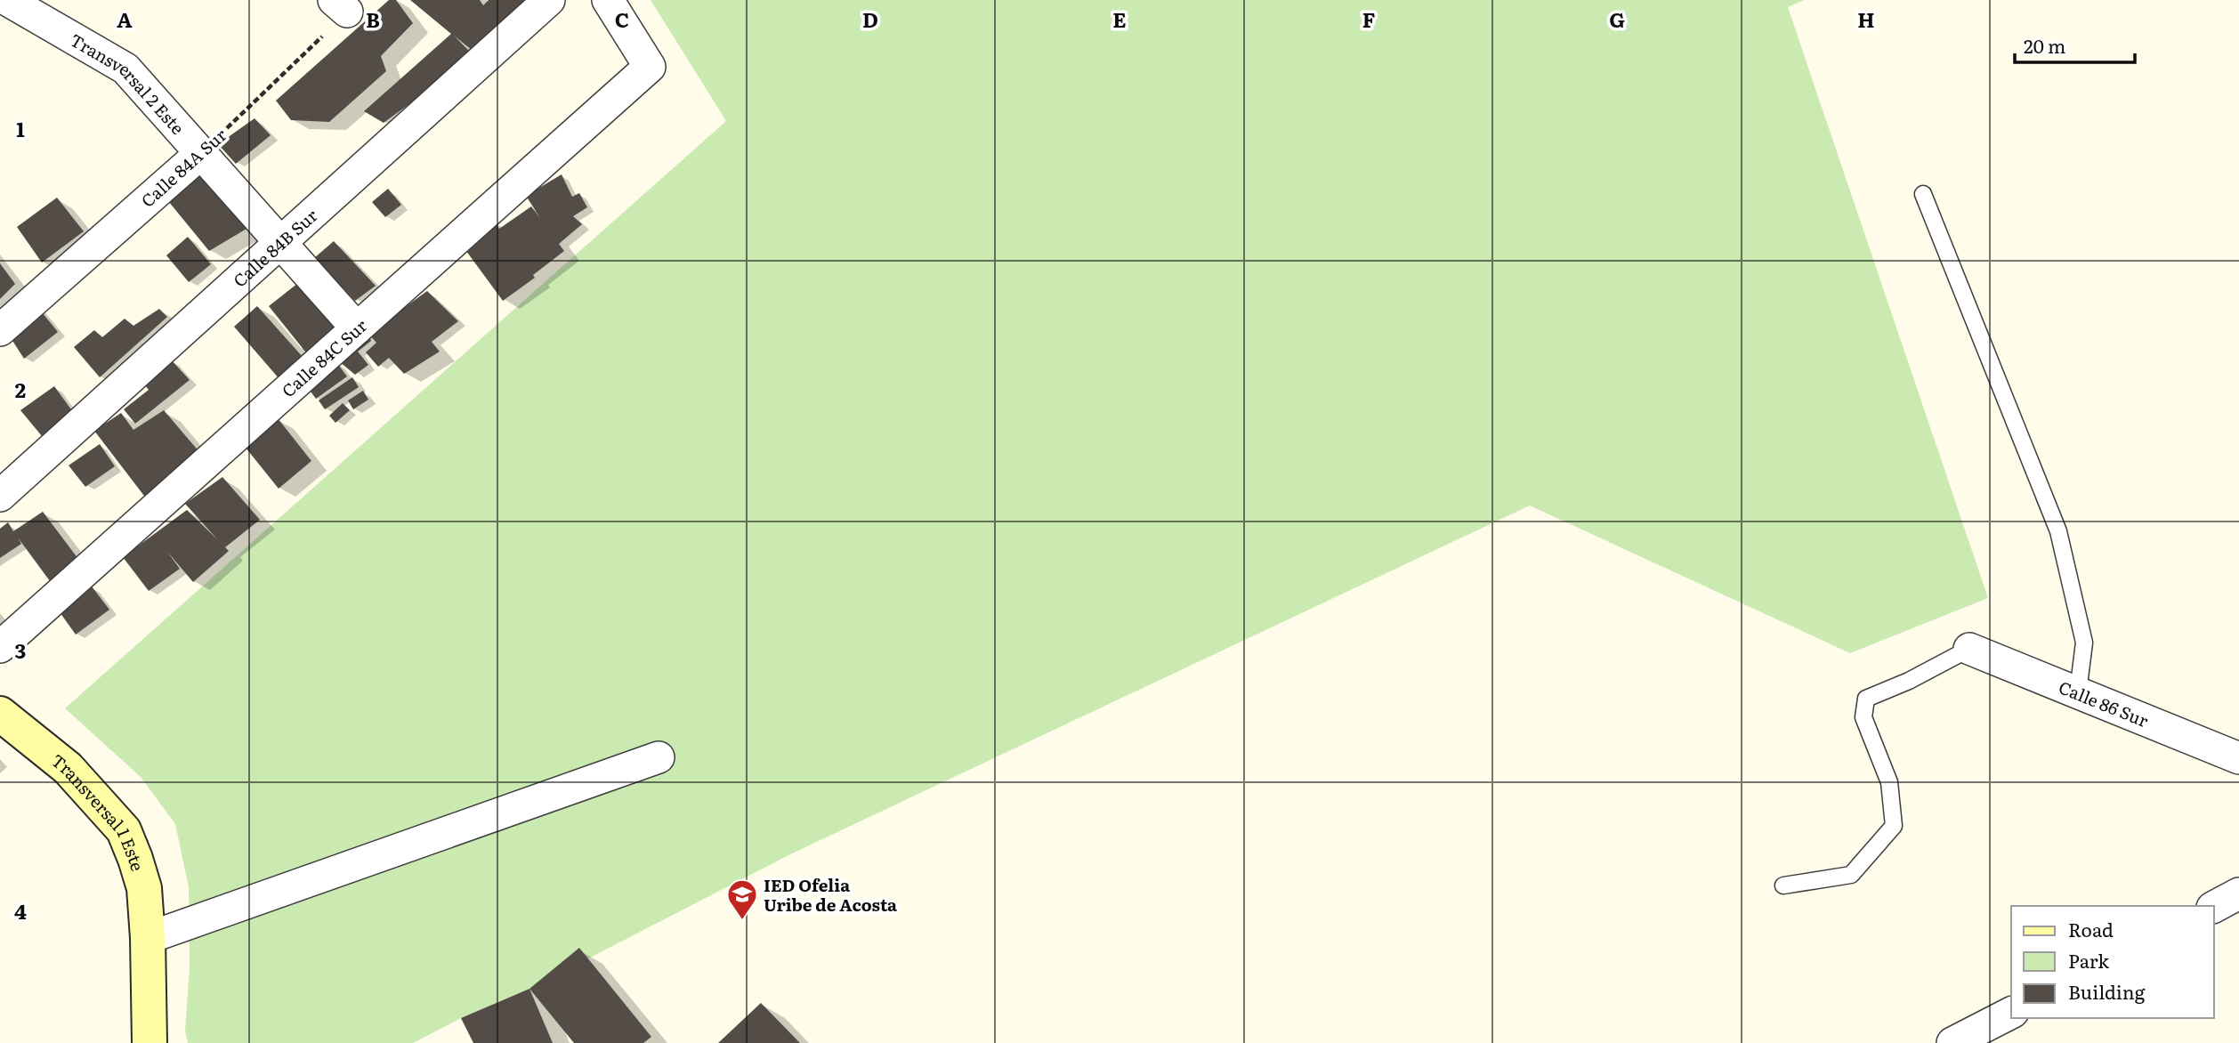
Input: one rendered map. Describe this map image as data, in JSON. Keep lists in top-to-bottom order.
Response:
{
  "streets": {
    "street": [
      "Transversal 2 Este",
      "Calle 84A Sur",
      "Calle 84B Sur",
      "Calle 84C Sur",
      "Calle 86 Sur",
      "Transversal 1 Este"
    ]
  },
  "crossings": [
    ["Transversal 2 Este", "Calle 84A Sur"],
    ["Transversal 2 Este", "Calle 84B Sur"],
    ["Transversal 2 Este", "Calle 84C Sur"]
  ],
  "places": {
    "school or university": ["IED Ofelia Uribe de Acosta"]
  },
  "legend": ["Road", "Park", "Building"],
  "scale_bar": "20 m",
  "grid": {
    "columns": [
      "A",
      "B",
      "C",
      "D",
      "E",
      "F",
      "G",
      "H"
    ],
    "rows": [
      "1",
      "2",
      "3",
      "4"
    ]
  }
}
